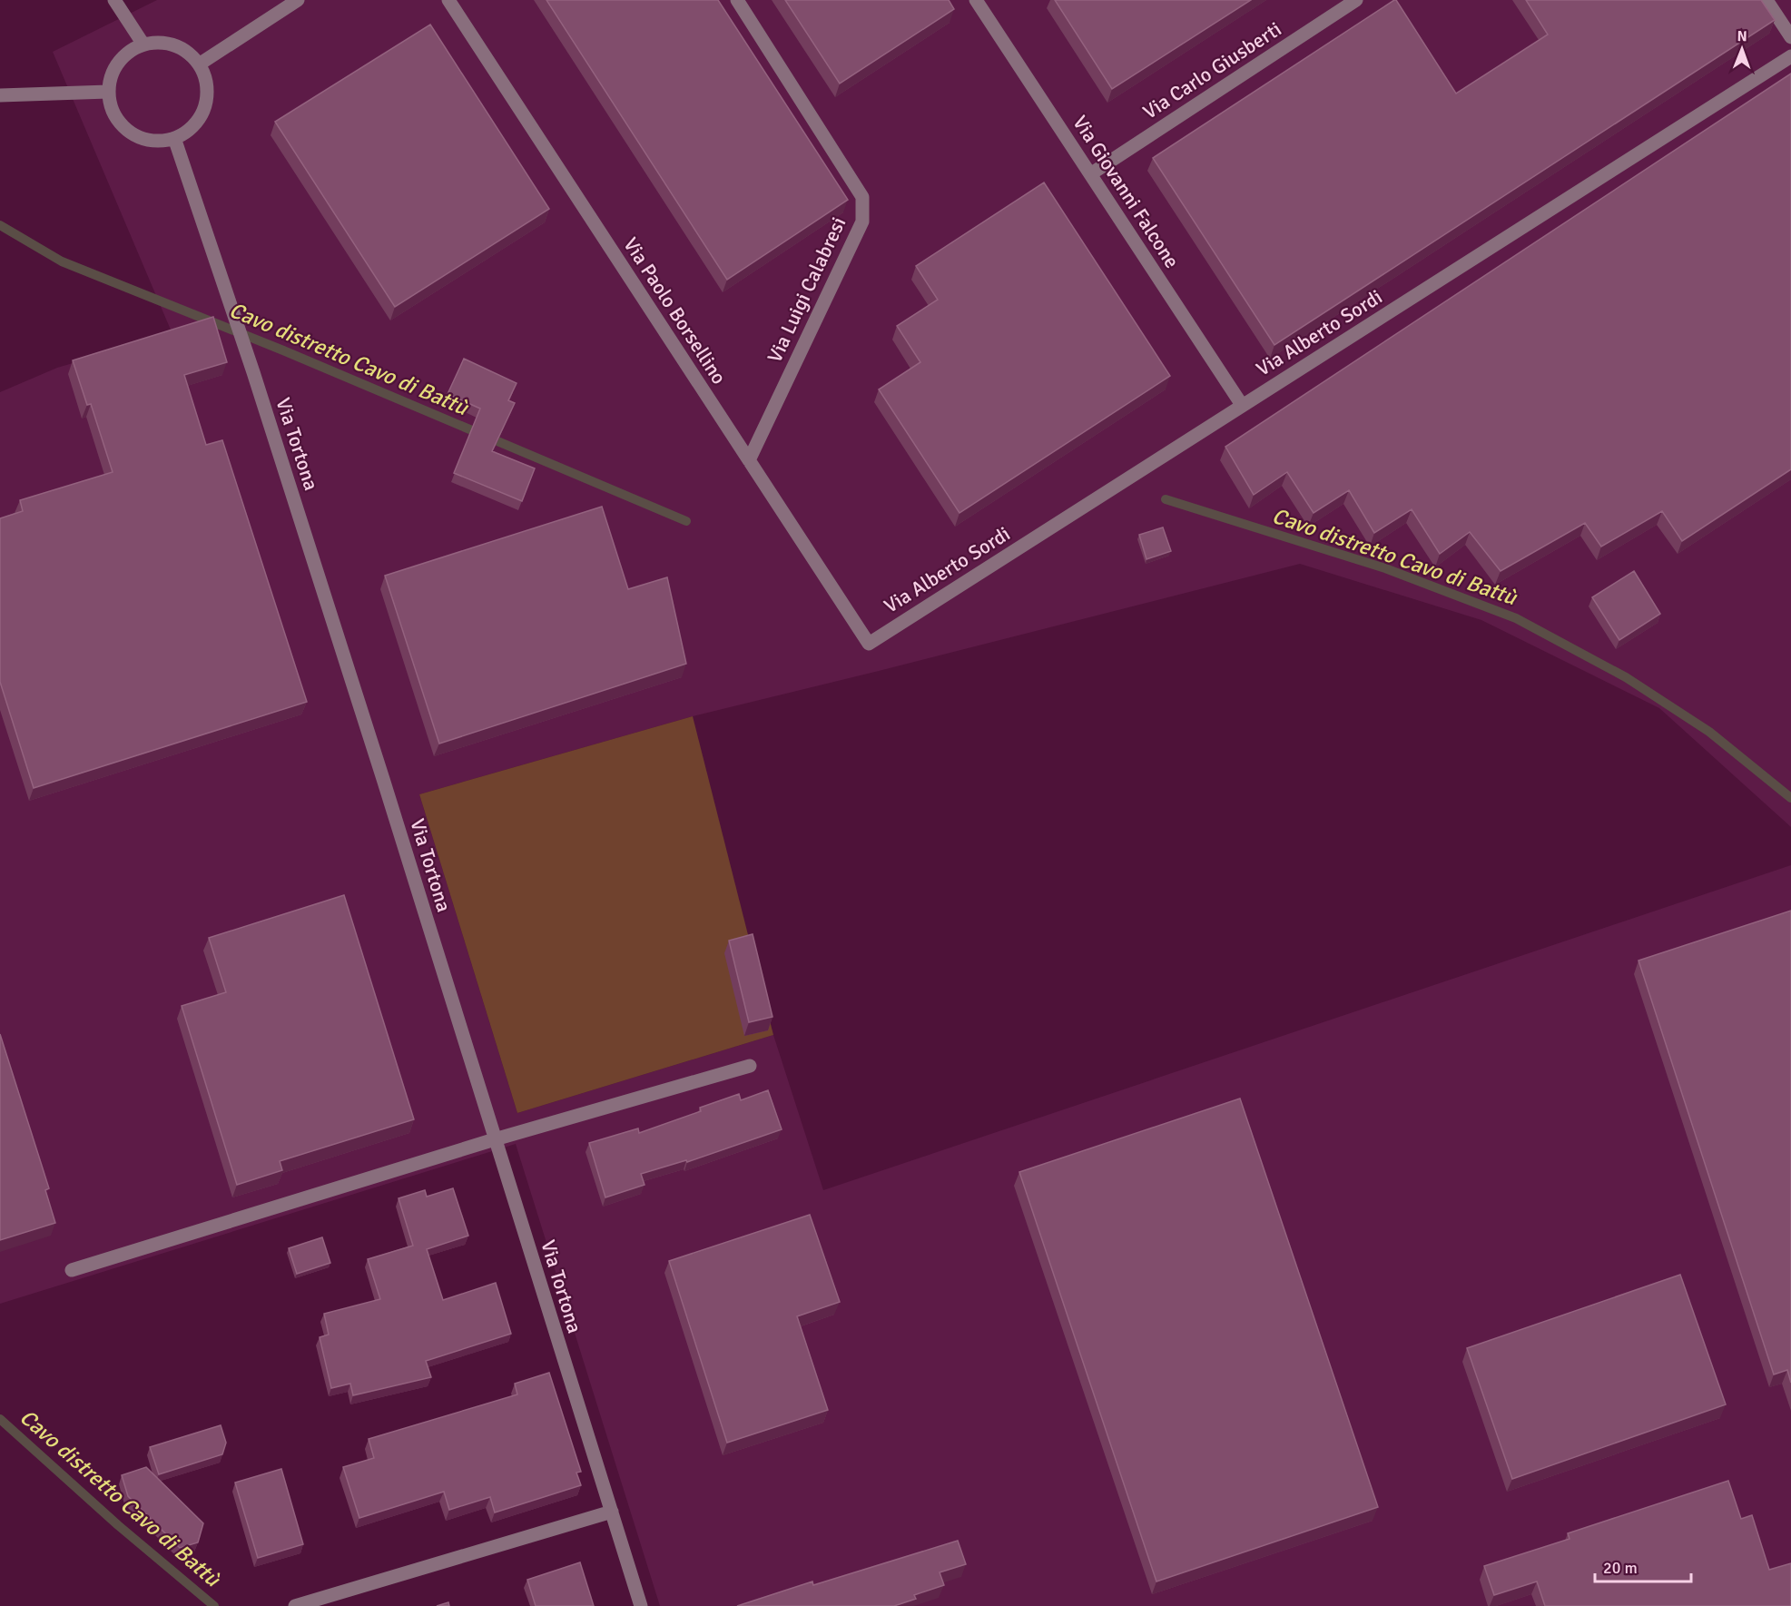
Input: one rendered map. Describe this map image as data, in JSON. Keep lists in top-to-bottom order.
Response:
{
  "streets": {
    "street": [
      "Via Carlo Giusberti",
      "Via Giovanni Falcone",
      "Via Luigi Calabresi",
      "Via Paolo Borsellino",
      "Via Alberto Sordi",
      "Via Tortona"
    ]
  },
  "crossings": [
    ["Via Carlo Giusberti", "Via Giovanni Falcone"],
    ["Via Giovanni Falcone", "Via Alberto Sordi"],
    ["Via Luigi Calabresi", "Via Paolo Borsellino"],
    ["Via Paolo Borsellino", "Via Alberto Sordi"]
  ],
  "water": ["Cavo distretto Cavo di Battù"],
  "scale_bar": "20 m",
  "north": "top"
}
